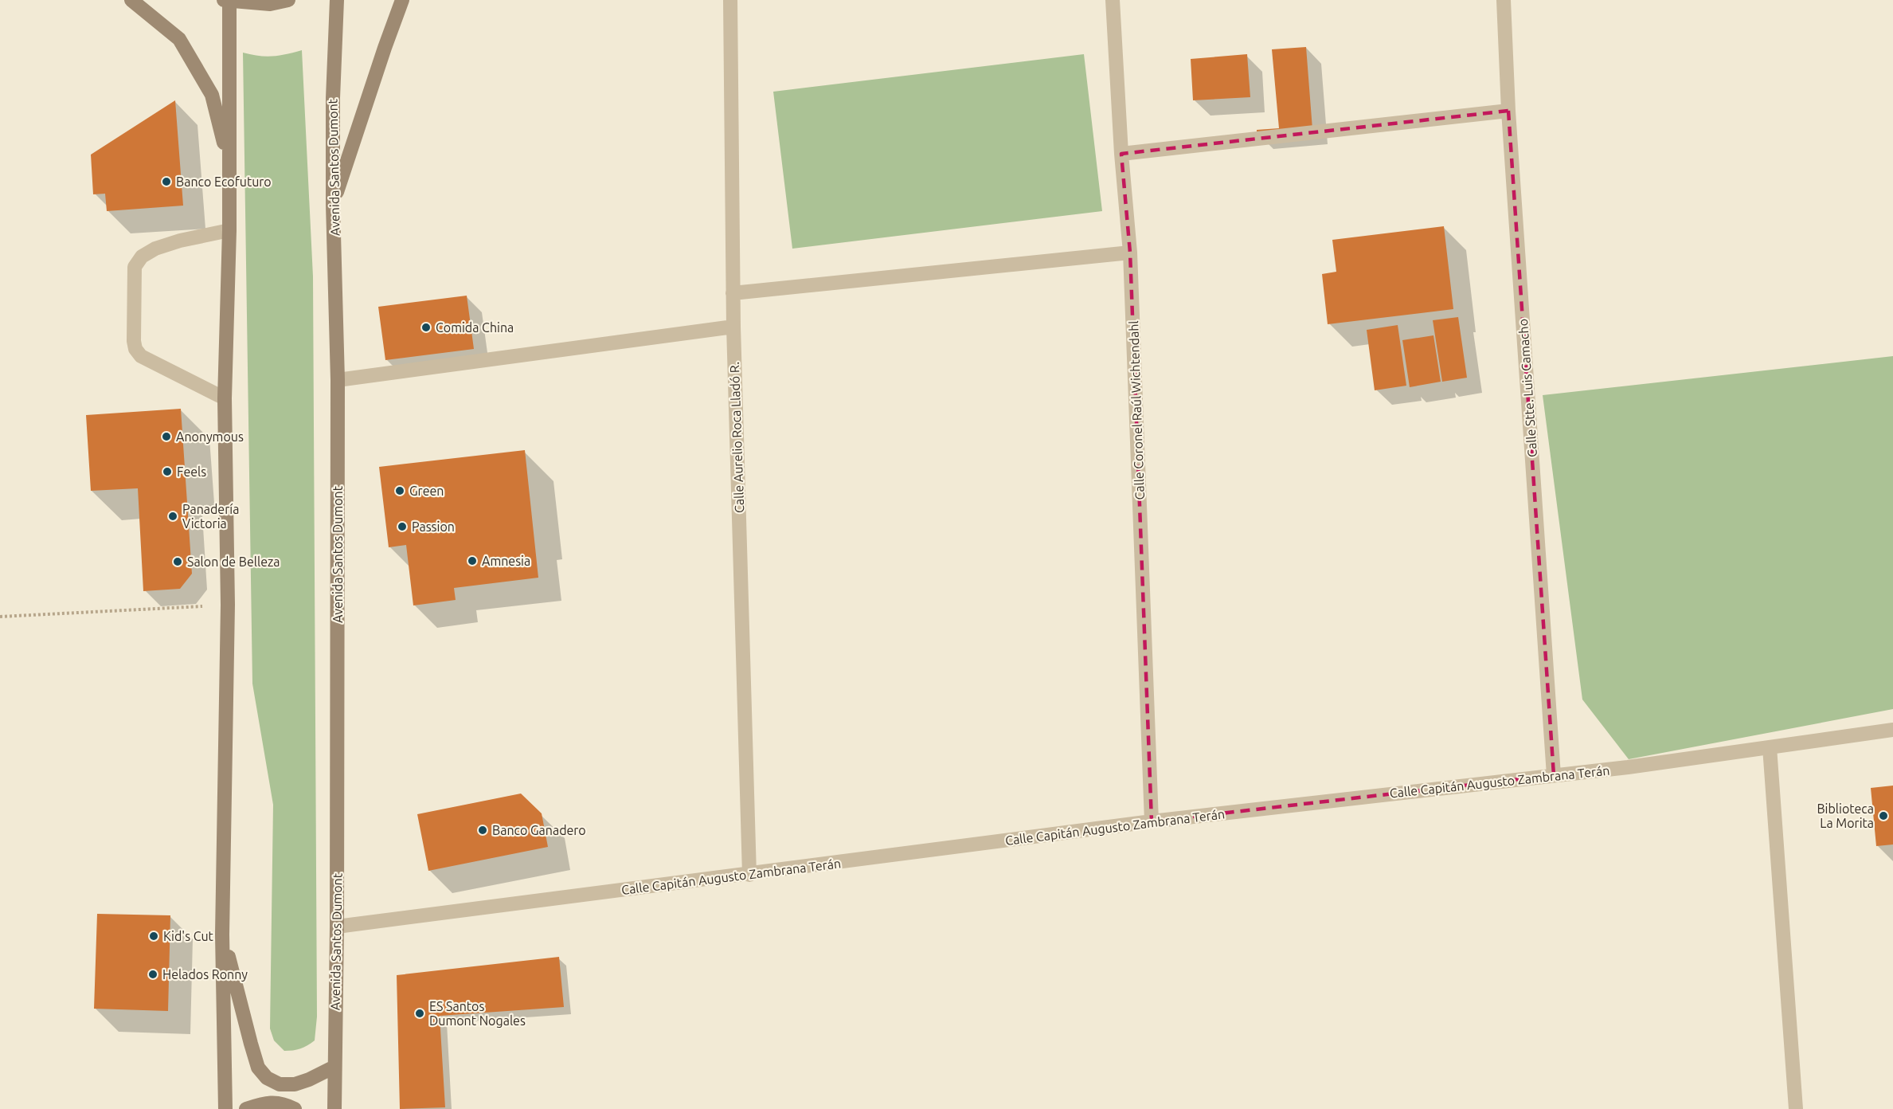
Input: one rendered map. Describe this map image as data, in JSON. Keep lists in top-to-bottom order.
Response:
{
  "streets": {
    "main road": ["Avenida Santos Dumont"],
    "street": [
      "Calle Stte. Luis Camacho",
      "Calle Coronel Raúl Wichtendahl",
      "Calle Aurelio Roca Lladó R.",
      "Calle Capitán Augusto Zambrana Terán"
    ]
  },
  "crossings": [
    ["Avenida Santos Dumont", "Calle Capitán Augusto Zambrana Terán"],
    ["Calle Stte. Luis Camacho", "Calle Capitán Augusto Zambrana Terán"],
    ["Calle Coronel Raúl Wichtendahl", "Calle Capitán Augusto Zambrana Terán"],
    ["Calle Aurelio Roca Lladó R.", "Calle Capitán Augusto Zambrana Terán"]
  ],
  "places": [
    "Banco Ecofuturo",
    "Comida China",
    "Anonymous",
    "Feels",
    "Green",
    "Panadería Victoria",
    "Passion",
    "Amnesia",
    "Salon de Belleza",
    "Biblioteca La Morita",
    "Banco Ganadero",
    "Kid's Cut",
    "Helados Ronny",
    "ES Santos Dumont Nogales"
  ]
}
